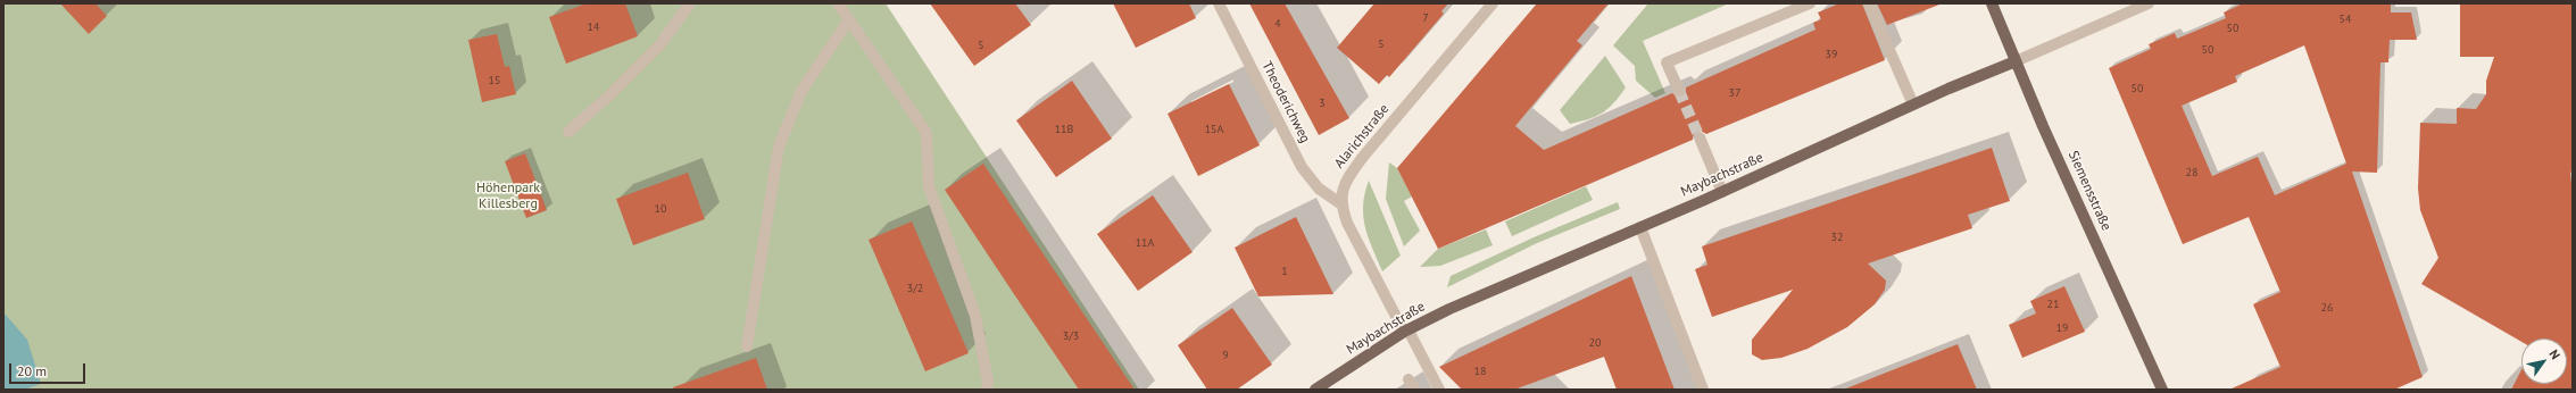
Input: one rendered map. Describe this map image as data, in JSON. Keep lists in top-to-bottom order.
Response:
{
  "streets": {
    "main road": ["Maybachstraße", "Siemensstraße"],
    "street": ["Theoderichweg", "Alarichstraße"]
  },
  "crossings": [
    ["Theoderichweg", "Alarichstraße"],
    ["Maybachstraße", "Siemensstraße"]
  ],
  "parks": ["Höhenpark Killesberg"],
  "house_numbers": [
    "7",
    "54",
    "4",
    "14",
    "50",
    "5",
    "5",
    "50",
    "39",
    "15",
    "50",
    "37",
    "3",
    "11B",
    "15A",
    "28",
    "10",
    "32",
    "11A",
    "1",
    "3/2",
    "21",
    "26",
    "19",
    "3/3",
    "20",
    "9",
    "18"
  ],
  "scale_bar": "20 m",
  "north": "top right"
}
